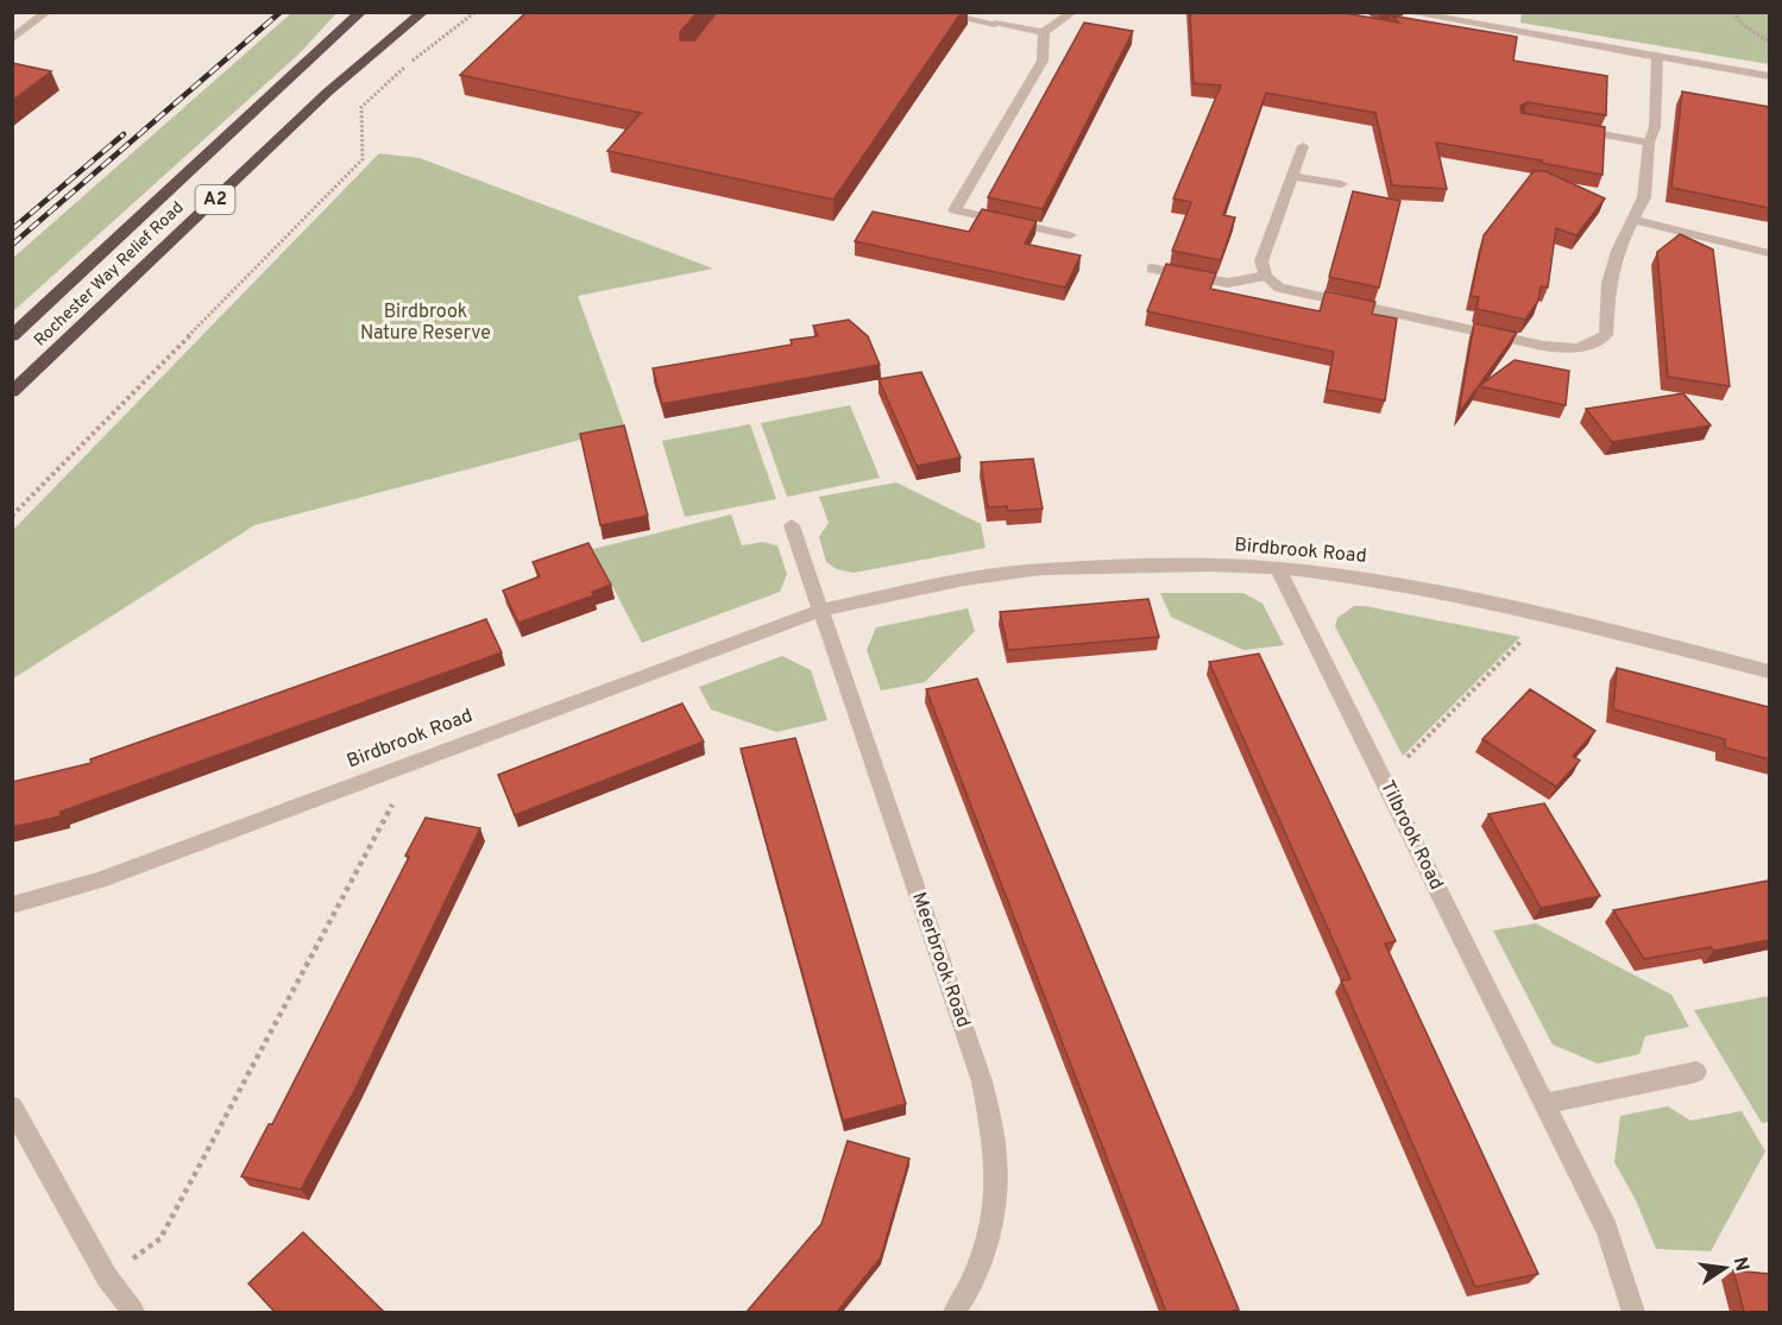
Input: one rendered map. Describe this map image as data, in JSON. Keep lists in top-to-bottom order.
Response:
{
  "streets": {
    "highway": ["A2", "Rochester Way Relief Road"],
    "street": ["Birdbrook Road", "Tilbrook Road", "Meerbrook Road"]
  },
  "crossings": [
    ["Birdbrook Road", "Tilbrook Road"],
    ["Birdbrook Road", "Meerbrook Road"]
  ],
  "parks": ["Birdbrook Nature Reserve"],
  "north": "right"
}
